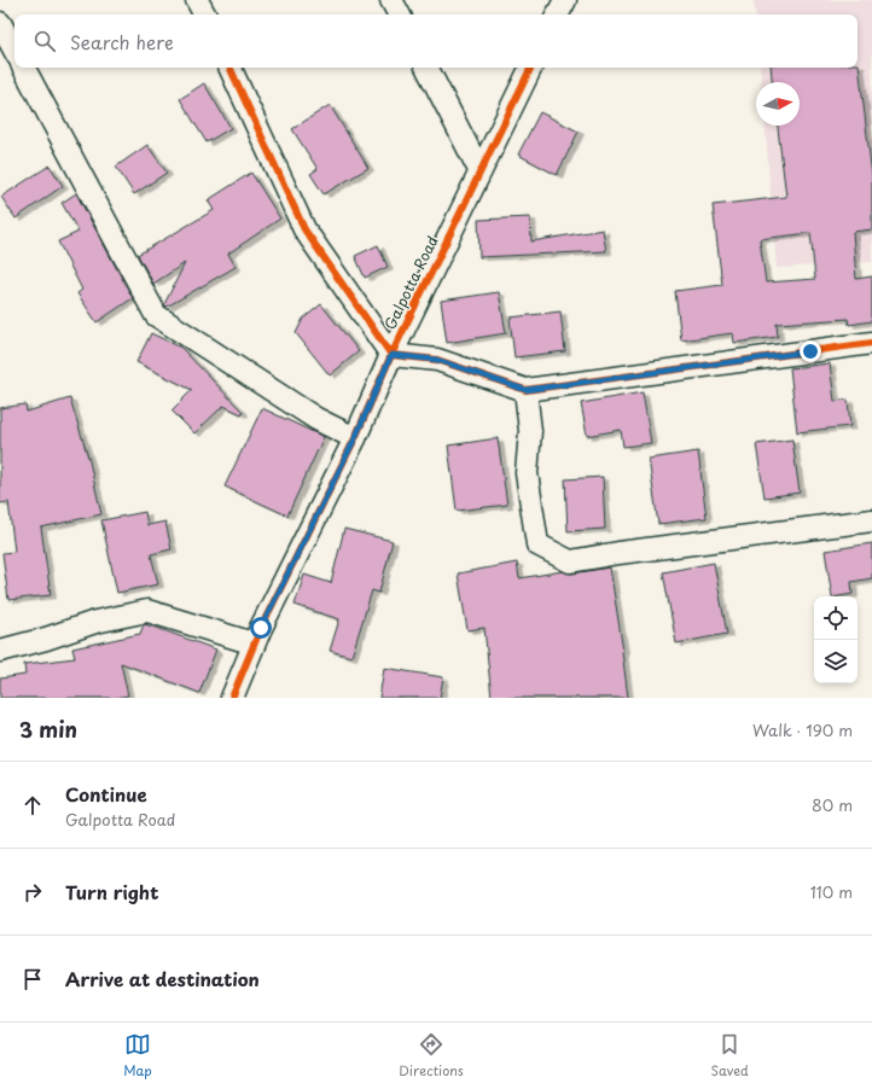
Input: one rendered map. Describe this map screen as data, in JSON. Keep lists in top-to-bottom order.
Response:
{
  "streets": {
    "street": ["Galpotta Road"]
  },
  "north": "right",
  "page": {
    "search": "Search here",
    "heading": ["3 min", "Walk · 190 m"],
    "list": [
      ["Continue", "Galpotta Road", "80 m"],
      ["Turn right", "110 m"],
      "Arrive at destination"
    ],
    "nav": ["Map", "Directions", "Saved"]
  }
}
